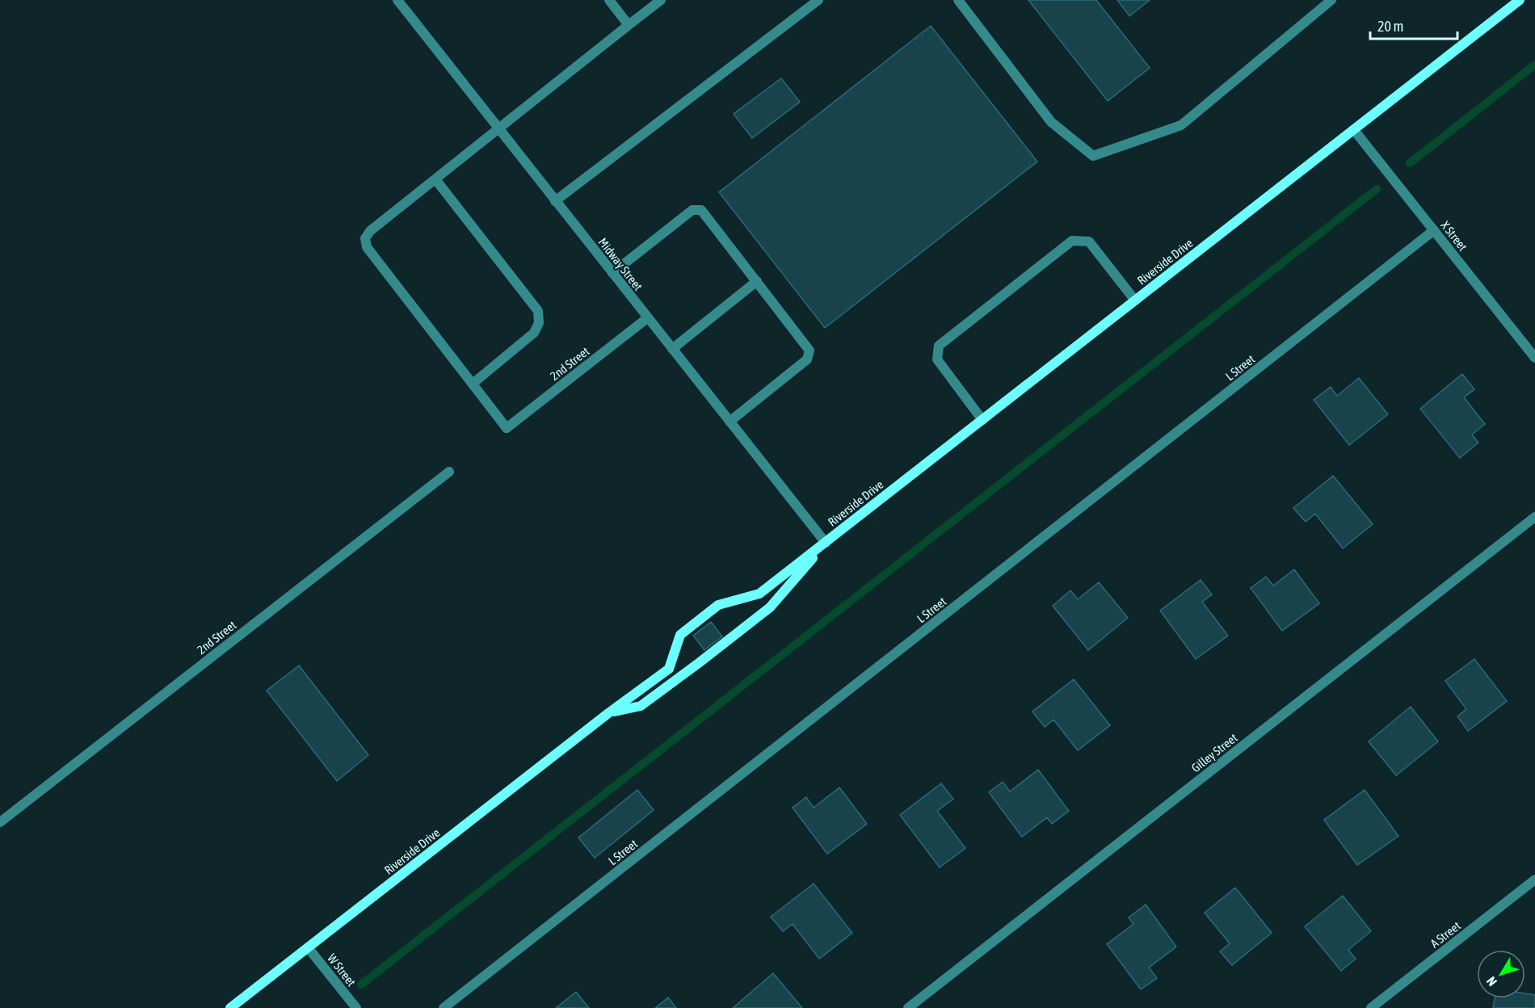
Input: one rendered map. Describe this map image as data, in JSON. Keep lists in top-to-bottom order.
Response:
{
  "streets": {
    "street": [
      "X Street",
      "Riverside Drive",
      "Midway Street",
      "2nd Street",
      "L Street",
      "Gilley Street",
      "A Street",
      "W Street"
    ]
  },
  "crossings": [
    ["X Street", "Riverside Drive"],
    ["X Street", "L Street"],
    ["Riverside Drive", "Midway Street"],
    ["Riverside Drive", "W Street"],
    ["Midway Street", "2nd Street"]
  ],
  "scale_bar": "20 m",
  "north": "bottom left"
}
